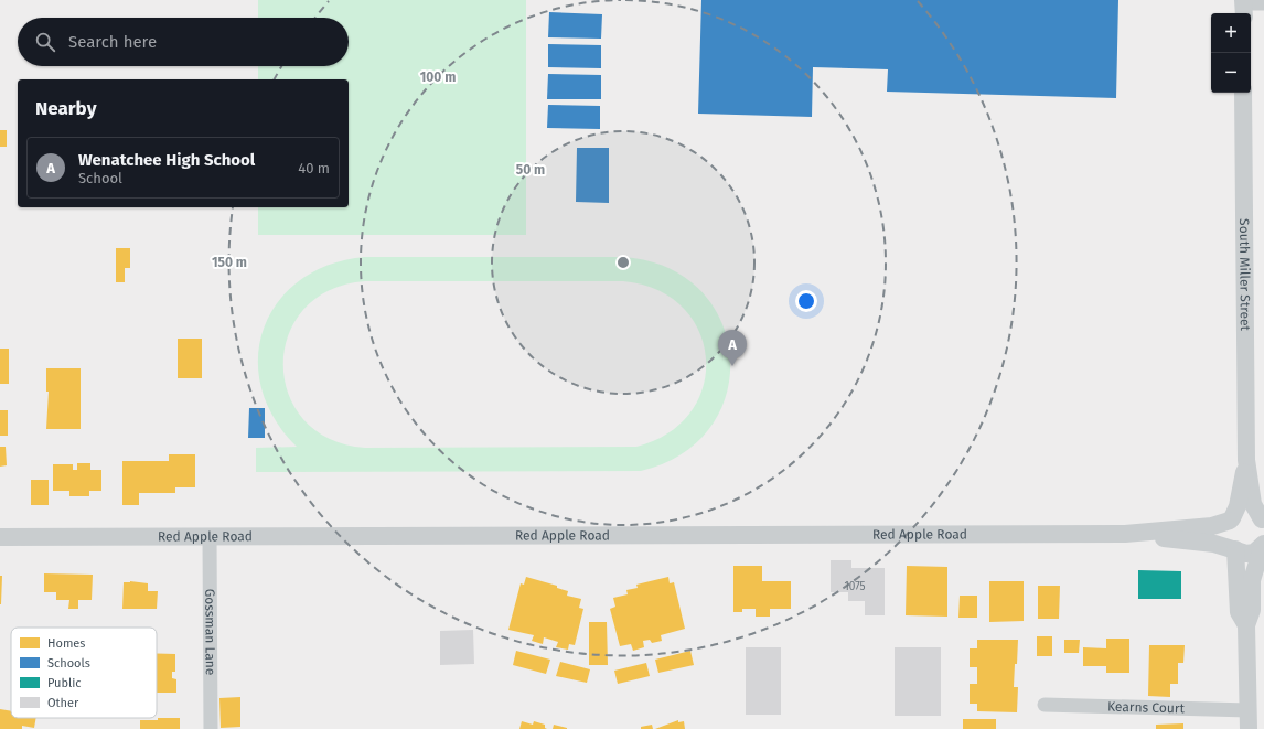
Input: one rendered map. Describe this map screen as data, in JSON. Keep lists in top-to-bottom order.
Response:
{
  "streets": {
    "street": [
      "South Miller Street",
      "Red Apple Road",
      "Gossman Lane",
      "Kearns Court"
    ]
  },
  "crossings": [
    ["South Miller Street", "Red Apple Road"],
    ["Red Apple Road", "Gossman Lane"]
  ],
  "house_numbers": ["1075"],
  "legend": [
    "Homes",
    "Schools",
    "Public",
    "Other"
  ],
  "page": {
    "map_buttons": ["+", "−"],
    "search": "Search here",
    "heading": "Nearby",
    "list": [
      {
        "mark": "A",
        "name": "Wenatchee High School",
        "note": "School",
        "value": "40 m"
      }
    ],
    "pins": "A"
  },
  "rings": ["100 m", "50 m", "150 m"]
}
